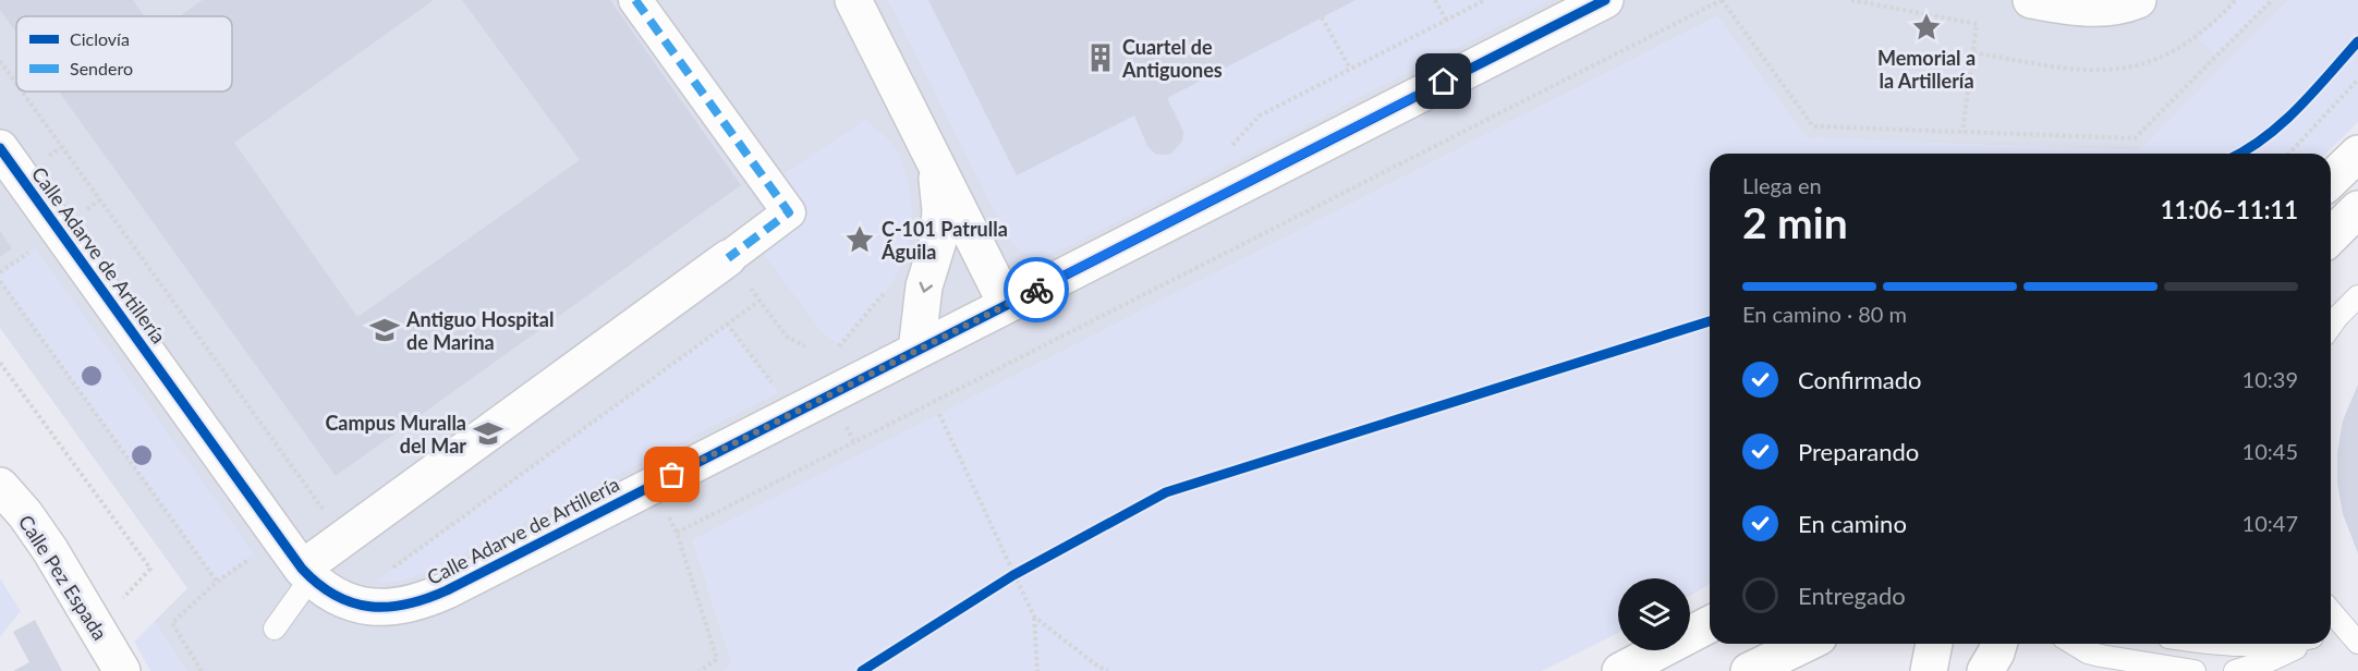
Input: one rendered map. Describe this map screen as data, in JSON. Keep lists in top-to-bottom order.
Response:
{
  "streets": {
    "street": ["Calle Adarve de Artillería", "Calle Pez Espada"]
  },
  "places": {
    "place": ["Memorial a la Artillería", "C-101 Patrulla Águila"],
    "building": ["Cuartel de Antiguones"],
    "school or university": ["Antiguo Hospital de Marina", "Campus Muralla del Mar"]
  },
  "legend": ["Ciclovía", "Sendero"],
  "page": {
    "heading": ["2 min", "Llega en", "11:06–11:11"],
    "bar": "En camino · 80 m",
    "list": [
      ["Confirmado", "10:39"],
      ["Preparando", "10:45"],
      ["En camino", "10:47"],
      "Entregado"
    ]
  }
}
